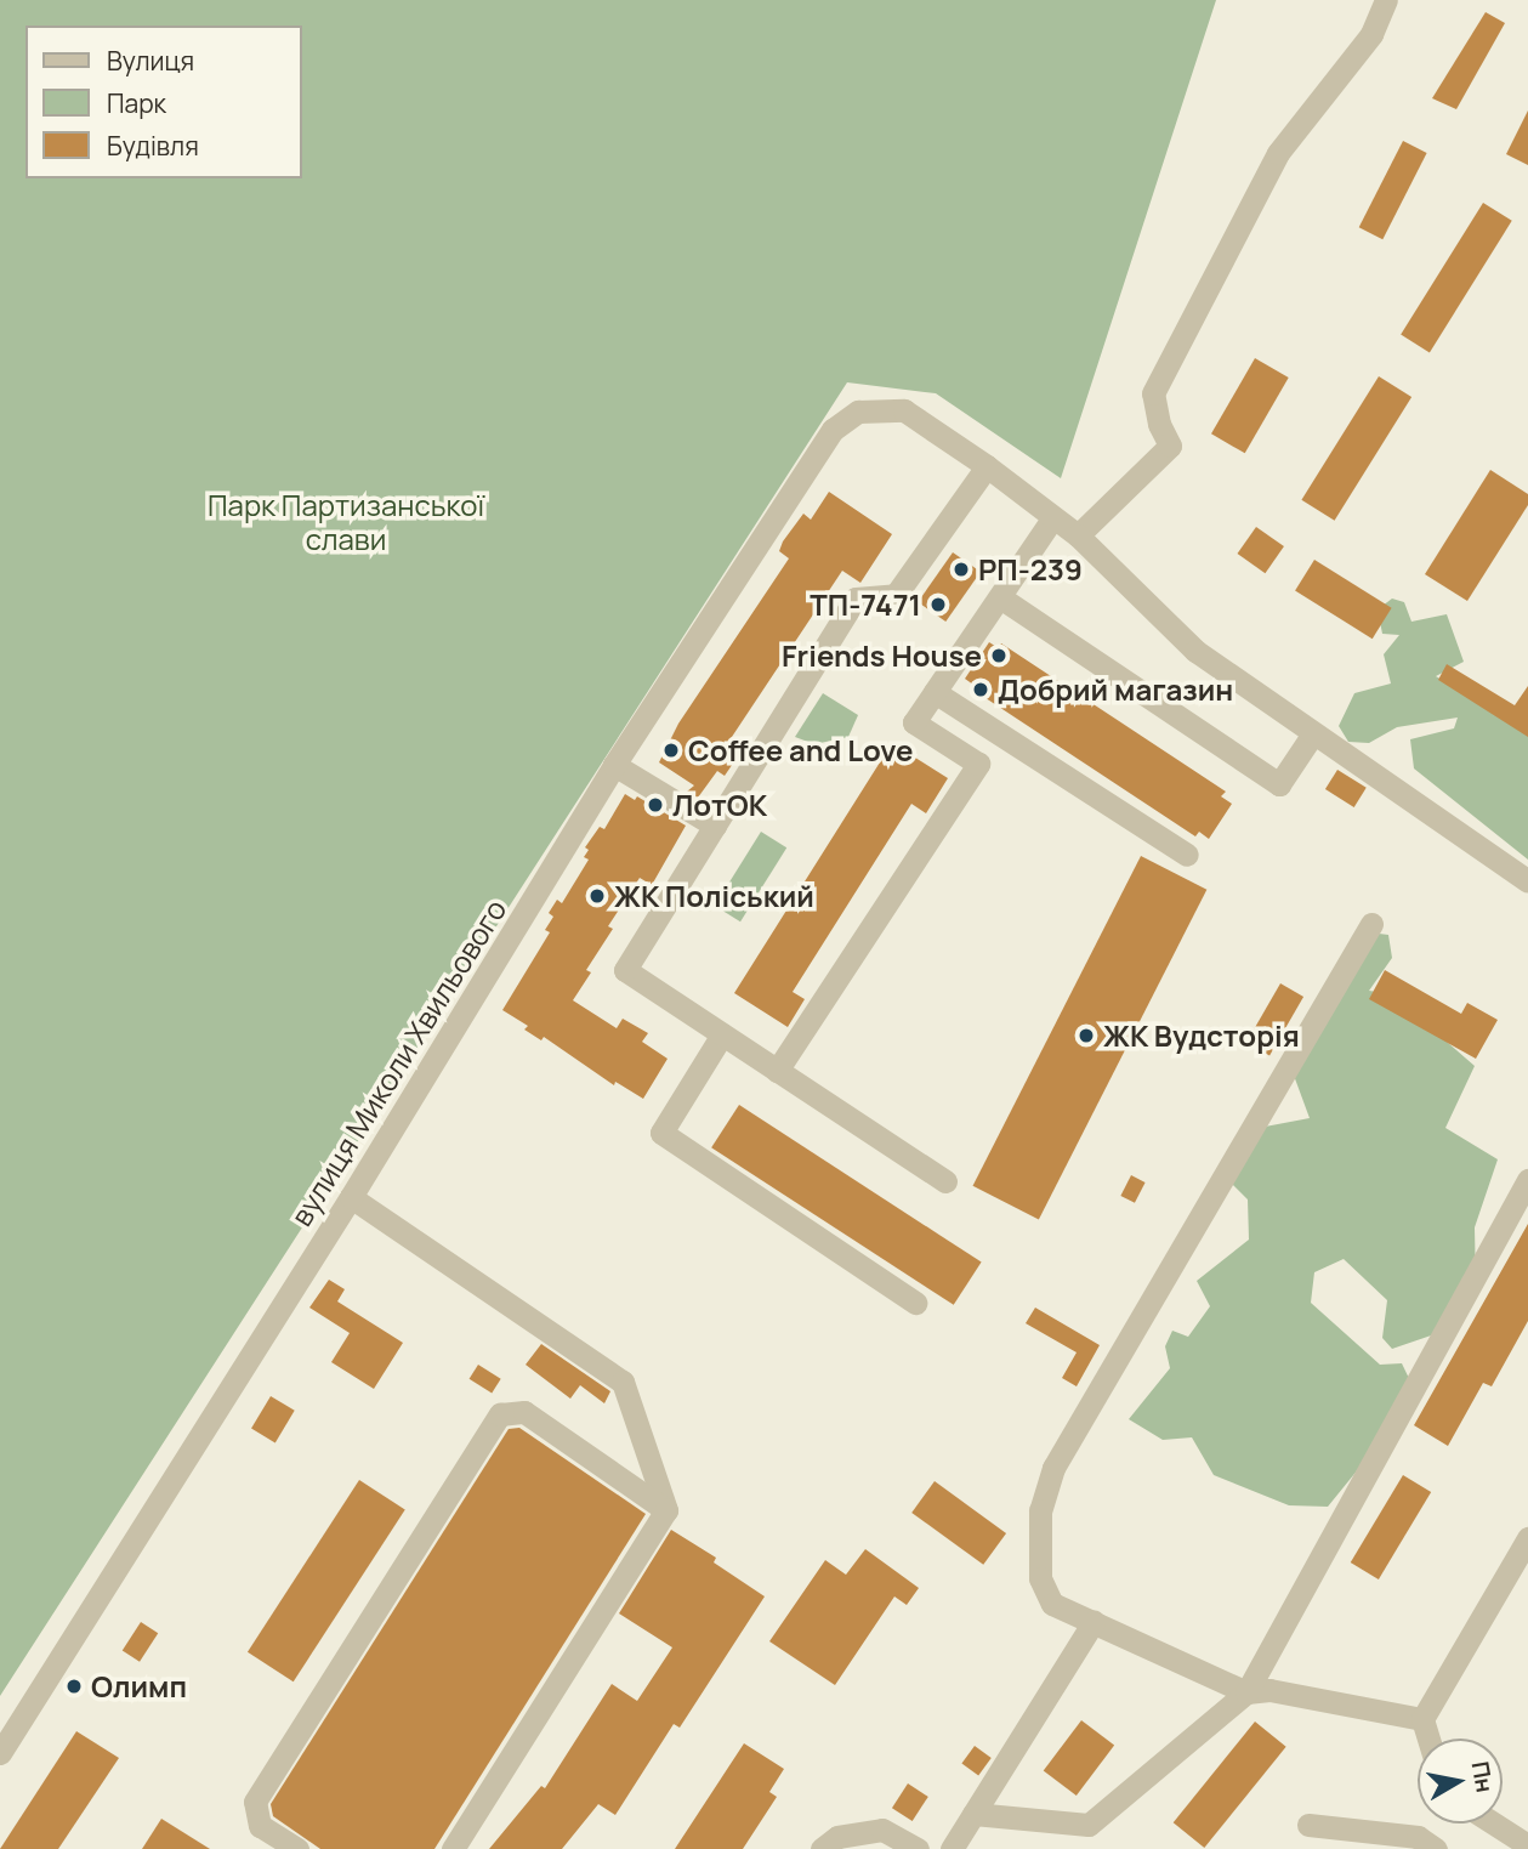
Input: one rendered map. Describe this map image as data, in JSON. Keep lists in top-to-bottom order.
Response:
{
  "streets": {
    "street": ["вулиця Миколи Хвильового"]
  },
  "parks": ["Парк Партизанської слави"],
  "places": [
    "РП-239",
    "ТП-7471",
    "Friends House",
    "Добрий магазин",
    "Coffee and Love",
    "ЛотОК",
    "ЖК Поліський",
    "ЖК Вудсторія",
    "Олимп"
  ],
  "legend": ["Вулиця", "Парк", "Будівля"],
  "north": "right"
}
